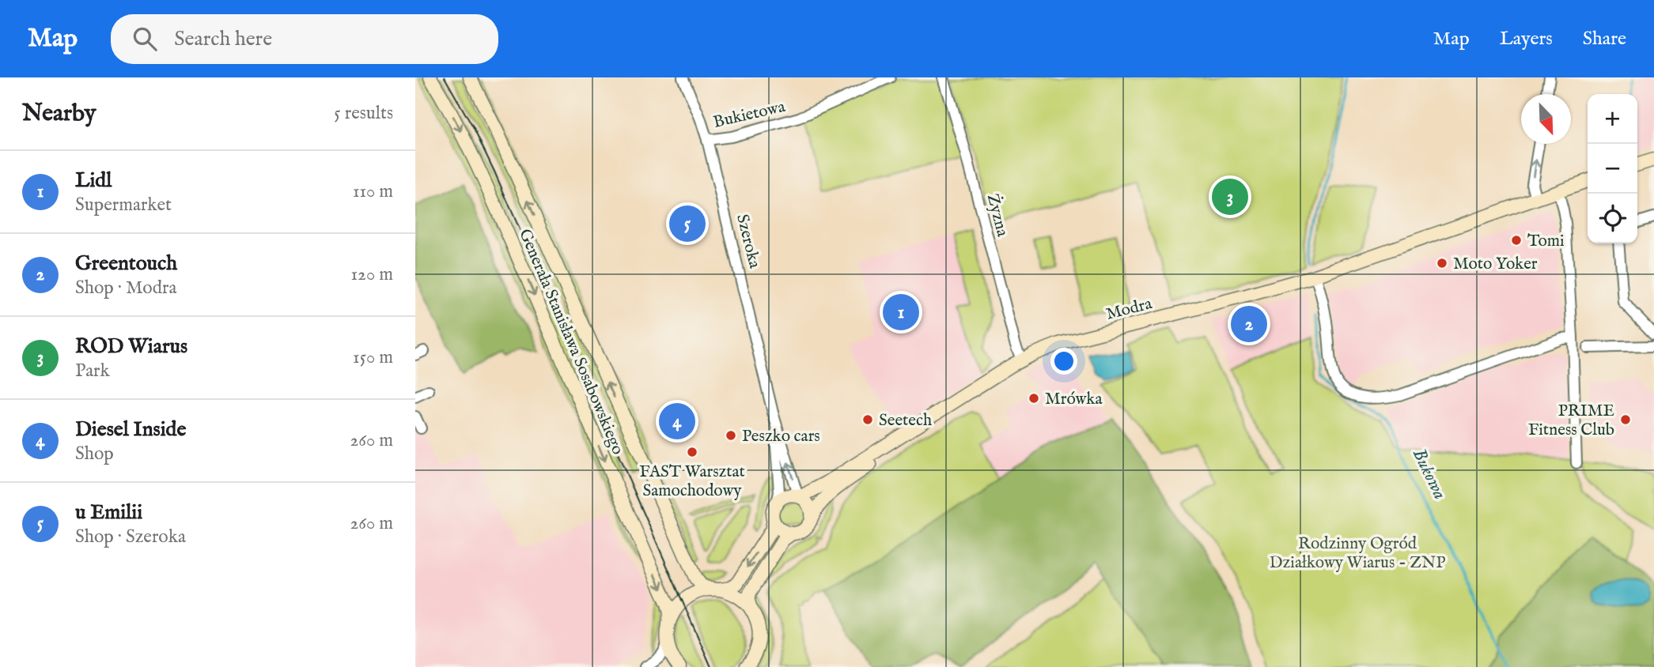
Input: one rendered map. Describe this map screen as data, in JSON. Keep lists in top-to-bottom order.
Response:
{
  "streets": {
    "street": [
      "Bukietowa",
      "Żyzna",
      "Szeroka",
      "Modra",
      "Generała Stanisława Sosabowskiego"
    ]
  },
  "crossings": [
    ["Bukietowa", "Szeroka"],
    ["Żyzna", "Modra"],
    ["Szeroka", "Modra"]
  ],
  "water": ["Bukowa"],
  "parks": ["Rodzinny Ogród Działkowy Wiarus - ZNP"],
  "places": [
    "Tomi",
    "Moto Yoker",
    "Mrówka",
    "Seetech",
    "PRIME Fitness Club",
    "Peszko cars",
    "FAST Warsztat Samochodowy"
  ],
  "north": "bottom right",
  "page": {
    "header": "Map",
    "search": "Search here",
    "nav": ["Map", "Layers", "Share"],
    "heading": ["Nearby", "5 results"],
    "map_buttons": ["+", "−"],
    "list": [
      {
        "mark": "1",
        "name": "Lidl",
        "note": "Supermarket",
        "value": "110 m"
      },
      {
        "mark": "2",
        "name": "Greentouch",
        "note": "Shop · Modra",
        "value": "120 m"
      },
      {
        "mark": "3",
        "name": "ROD Wiarus",
        "note": "Park",
        "value": "150 m"
      },
      {
        "mark": "4",
        "name": "Diesel Inside",
        "note": "Shop",
        "value": "260 m"
      },
      {
        "mark": "5",
        "name": "u Emilii",
        "note": "Shop · Szeroka",
        "value": "260 m"
      }
    ],
    "pins": [
      "3",
      "5",
      "1",
      "2",
      "4"
    ]
  }
}
